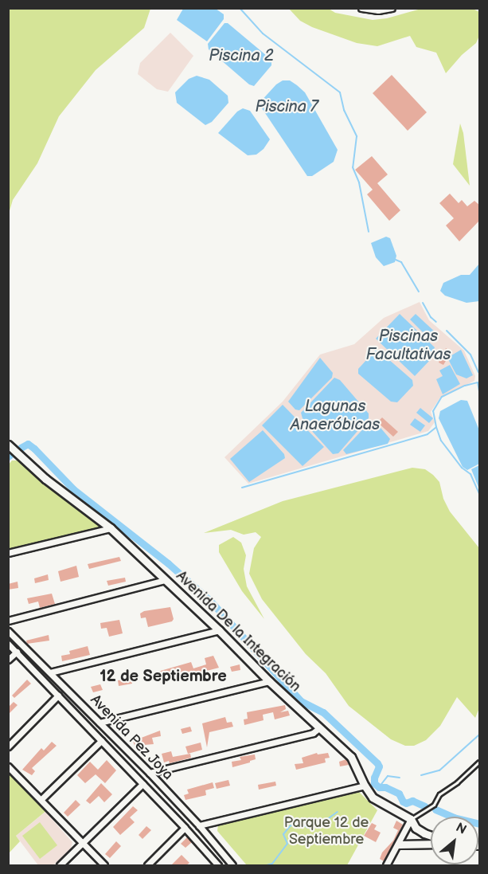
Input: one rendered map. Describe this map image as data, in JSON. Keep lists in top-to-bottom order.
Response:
{
  "streets": {
    "street": ["Avenida De la Integración", "Avenida Pez Joya"]
  },
  "districts": ["12 de Septiembre"],
  "water": [
    "Piscina 2",
    "Piscina 7",
    "Piscinas Facultativas",
    "Lagunas Anaeróbicas"
  ],
  "parks": ["Parque 12 de Septiembre"],
  "north": "top right"
}
